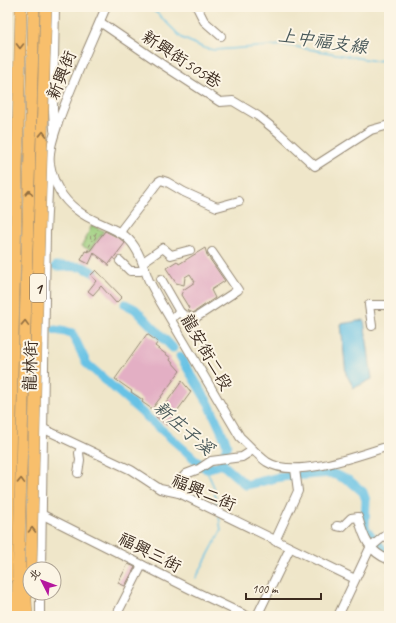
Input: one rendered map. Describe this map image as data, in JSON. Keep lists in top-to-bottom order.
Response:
{
  "streets": {
    "highway": ["1"],
    "street": [
      "新興街505巷",
      "新興街",
      "龍安街二段",
      "龍林街",
      "福興二街",
      "福興三街"
    ]
  },
  "crossings": [
    ["新興街505巷", "新興街"],
    ["新興街", "龍安街二段"],
    ["新興街", "龍林街"],
    ["龍安街二段", "龍林街"],
    ["龍林街", "福興二街"],
    ["龍林街", "福興三街"]
  ],
  "water": ["上中福支線", "新庄子溪"],
  "scale_bar": "100 m",
  "north": "top left"
}
